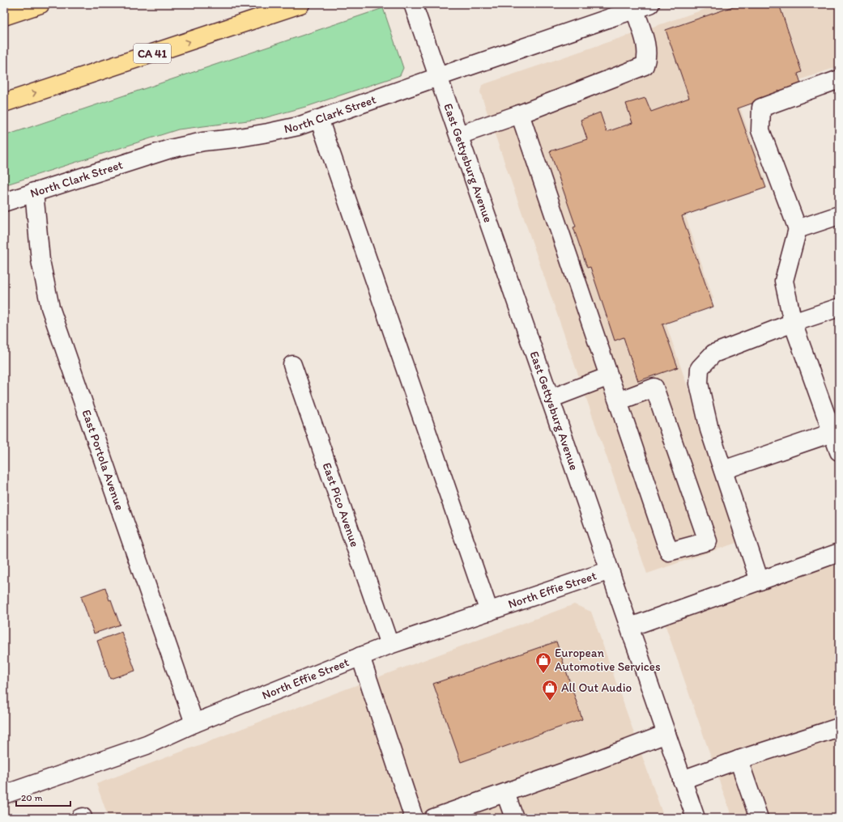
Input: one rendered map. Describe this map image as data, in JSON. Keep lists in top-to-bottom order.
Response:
{
  "streets": {
    "highway": ["CA 41"],
    "street": [
      "North Clark Street",
      "East Gettysburg Avenue",
      "East Portola Avenue",
      "East Pico Avenue",
      "North Effie Street"
    ]
  },
  "crossings": [
    ["North Clark Street", "East Gettysburg Avenue"],
    ["North Clark Street", "East Portola Avenue"],
    ["East Gettysburg Avenue", "North Effie Street"],
    ["East Portola Avenue", "North Effie Street"],
    ["East Pico Avenue", "North Effie Street"]
  ],
  "places": {
    "shop": ["European Automotive Services", "All Out Audio"]
  },
  "scale_bar": "20 m"
}
